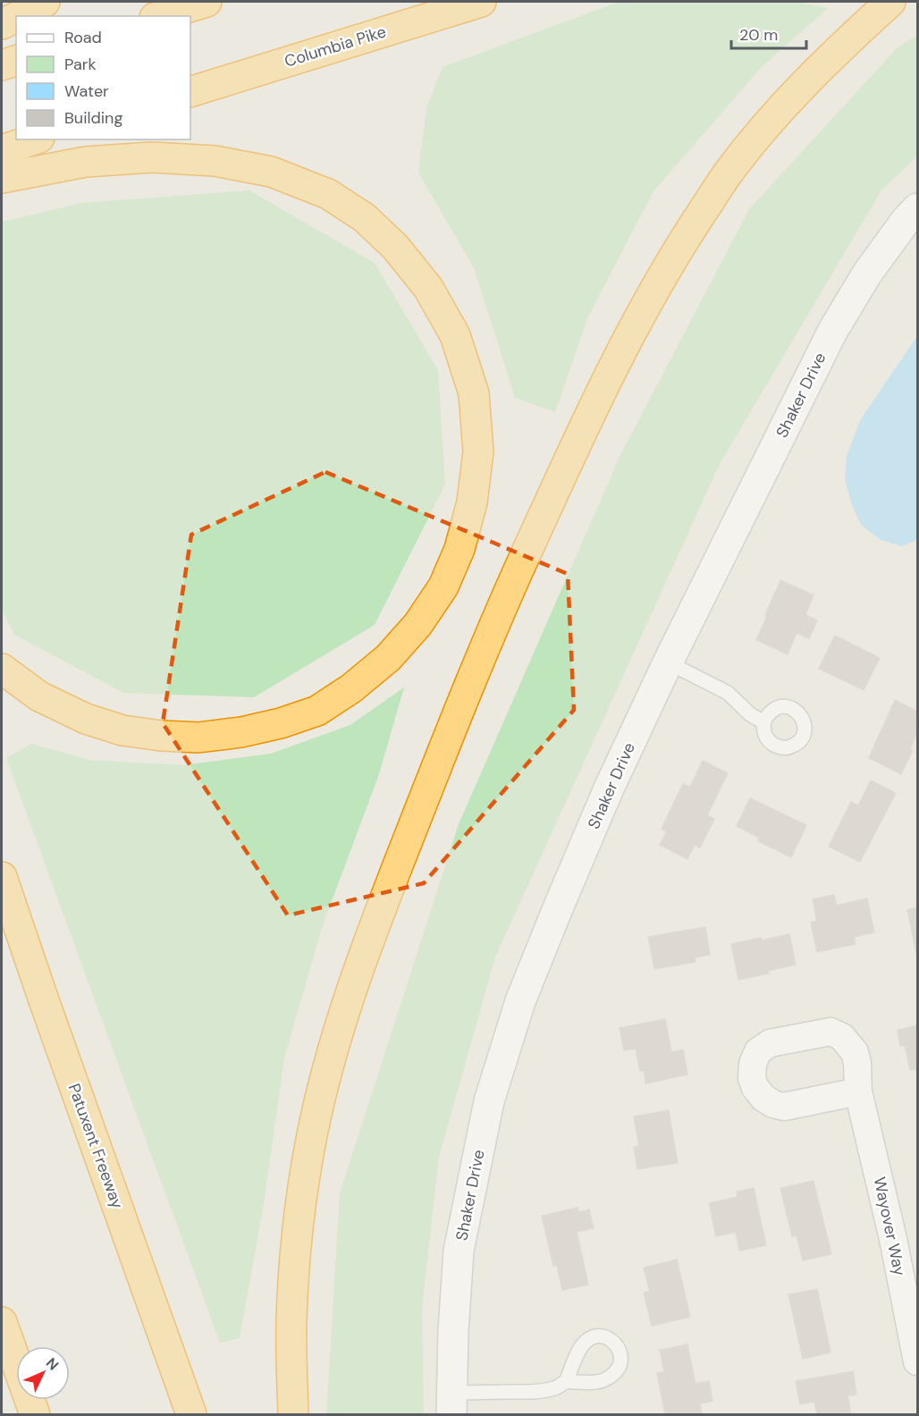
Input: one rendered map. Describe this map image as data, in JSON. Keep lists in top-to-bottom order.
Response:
{
  "streets": {
    "highway": ["Columbia Pike", "Patuxent Freeway"],
    "street": ["Shaker Drive", "Wayover Way"]
  },
  "legend": [
    "Road",
    "Park",
    "Water",
    "Building"
  ],
  "scale_bar": "20 m",
  "north": "top right"
}
